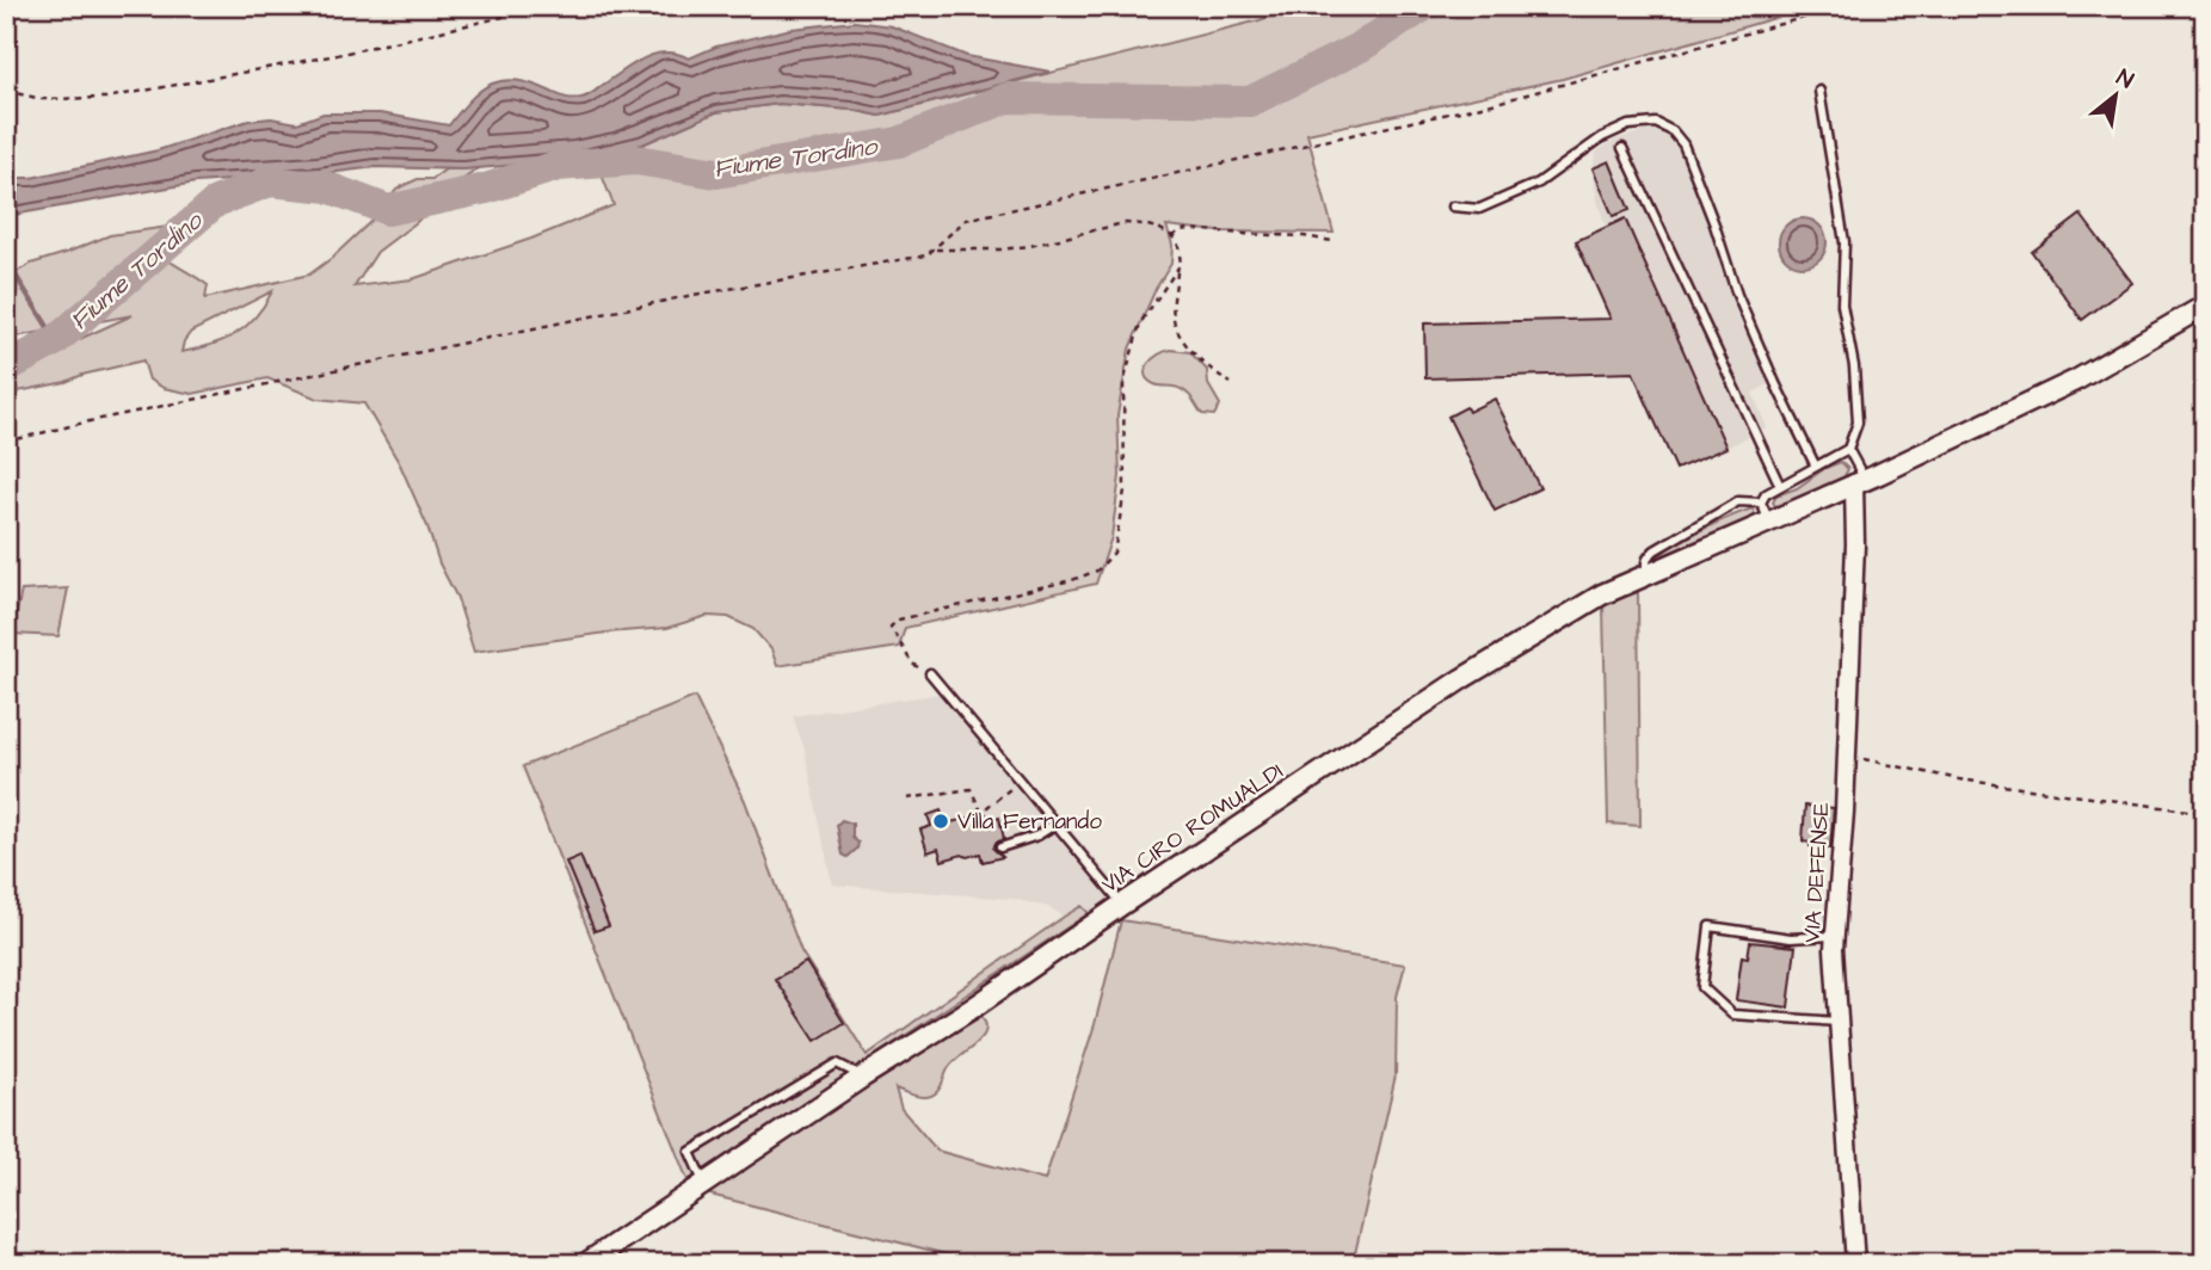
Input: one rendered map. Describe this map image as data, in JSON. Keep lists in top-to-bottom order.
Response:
{
  "streets": {
    "main road": ["VIA CIRO ROMUALDI"],
    "street": ["VIA DEFENSE"]
  },
  "crossings": [
    ["VIA CIRO ROMUALDI", "VIA DEFENSE"]
  ],
  "water": ["Fiume Tordino"],
  "places": ["Villa Fernando"],
  "north": "top right"
}
